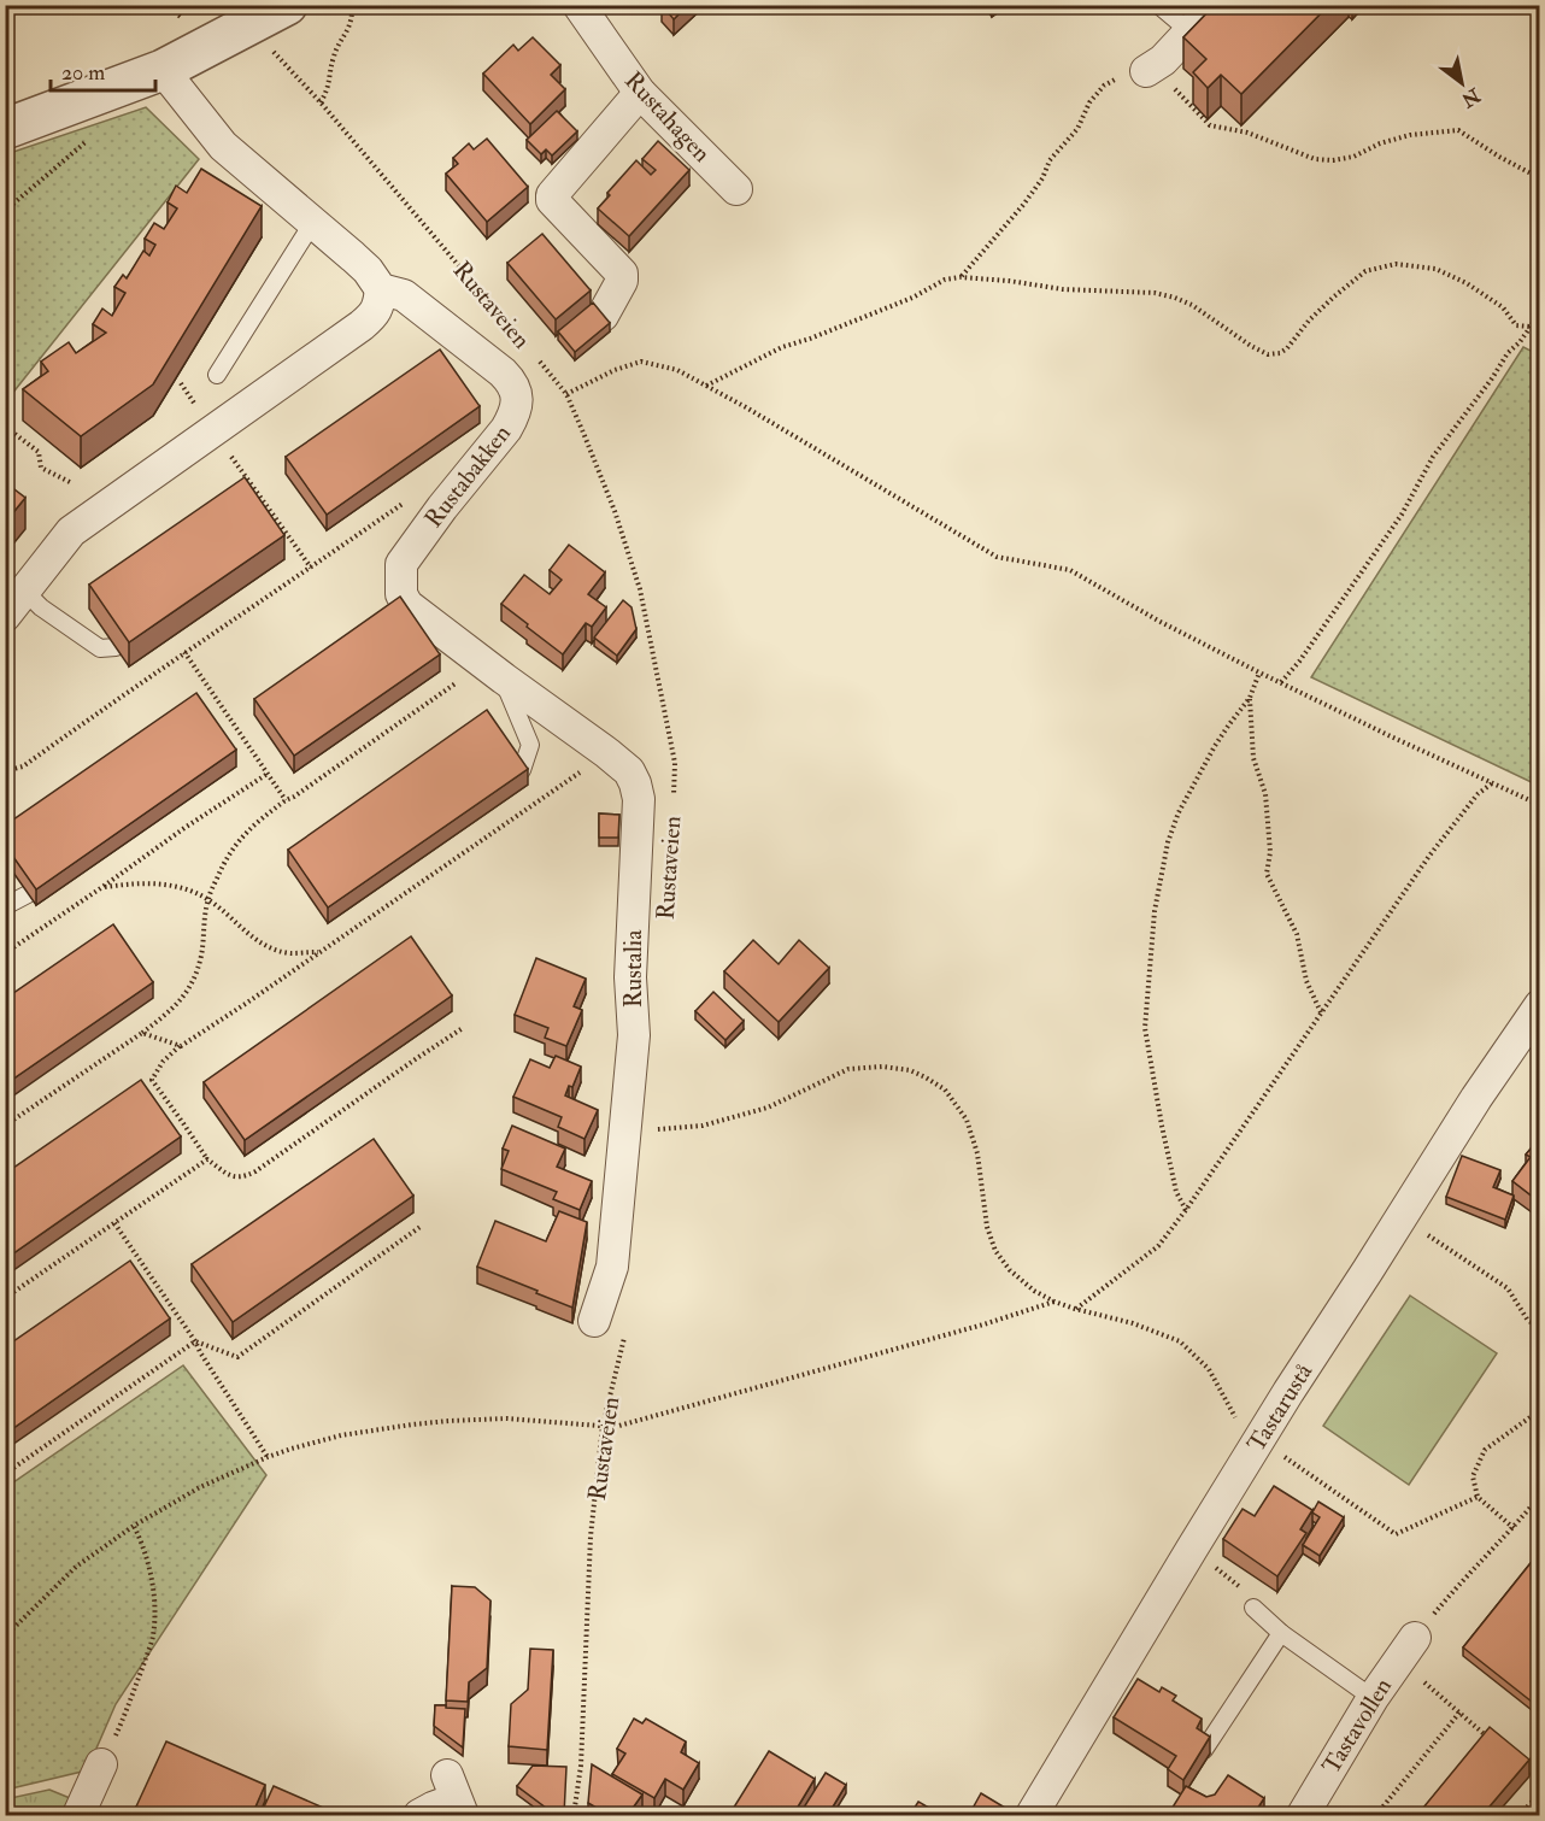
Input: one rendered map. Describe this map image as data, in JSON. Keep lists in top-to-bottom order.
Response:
{
  "streets": {
    "street": [
      "Rustahagen",
      "Rustabakken",
      "Rustalia",
      "Tastarustå",
      "Tastavollen"
    ],
    "path": ["Rustaveien"]
  },
  "crossings": [
    ["Rustabakken", "Rustalia"]
  ],
  "scale_bar": "20 m",
  "north": "bottom right"
}
